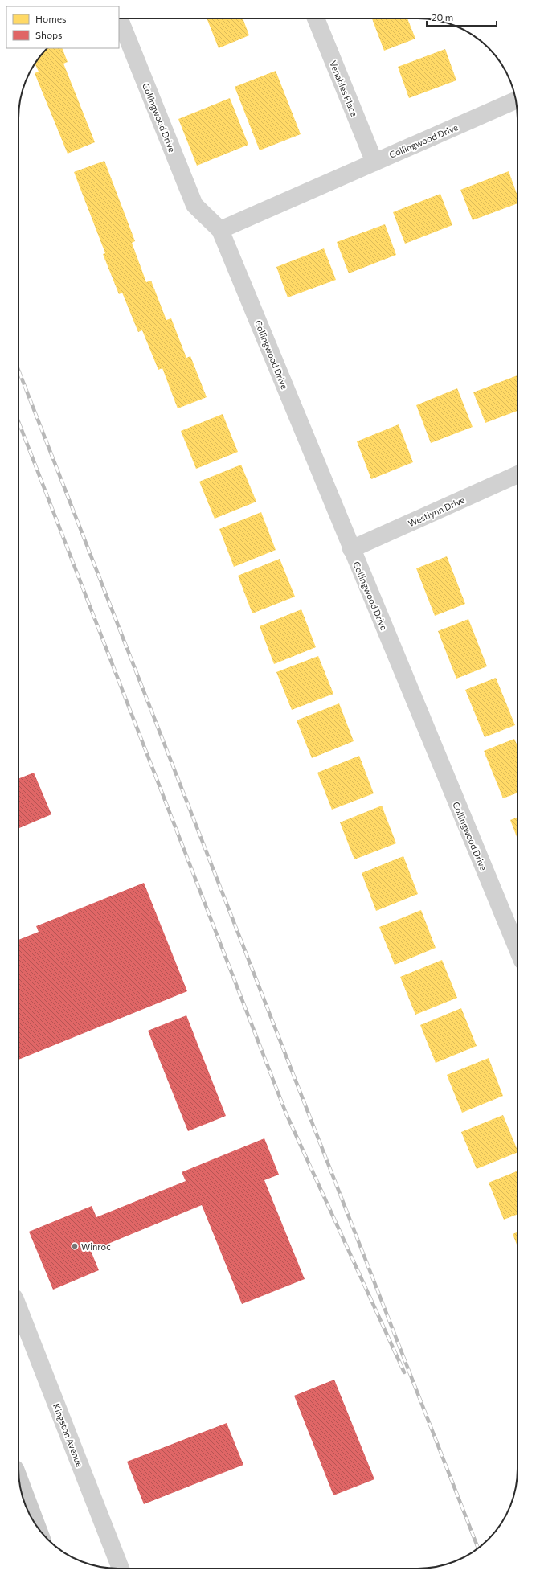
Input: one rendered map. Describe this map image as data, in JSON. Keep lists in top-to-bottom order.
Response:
{
  "streets": {
    "street": [
      "Venables Place",
      "Collingwood Drive",
      "Westlynn Drive",
      "Kingston Avenue"
    ]
  },
  "crossings": [
    ["Venables Place", "Collingwood Drive"],
    ["Collingwood Drive", "Westlynn Drive"]
  ],
  "places": ["Winroc"],
  "legend": ["Homes", "Shops"],
  "scale_bar": "20 m"
}
